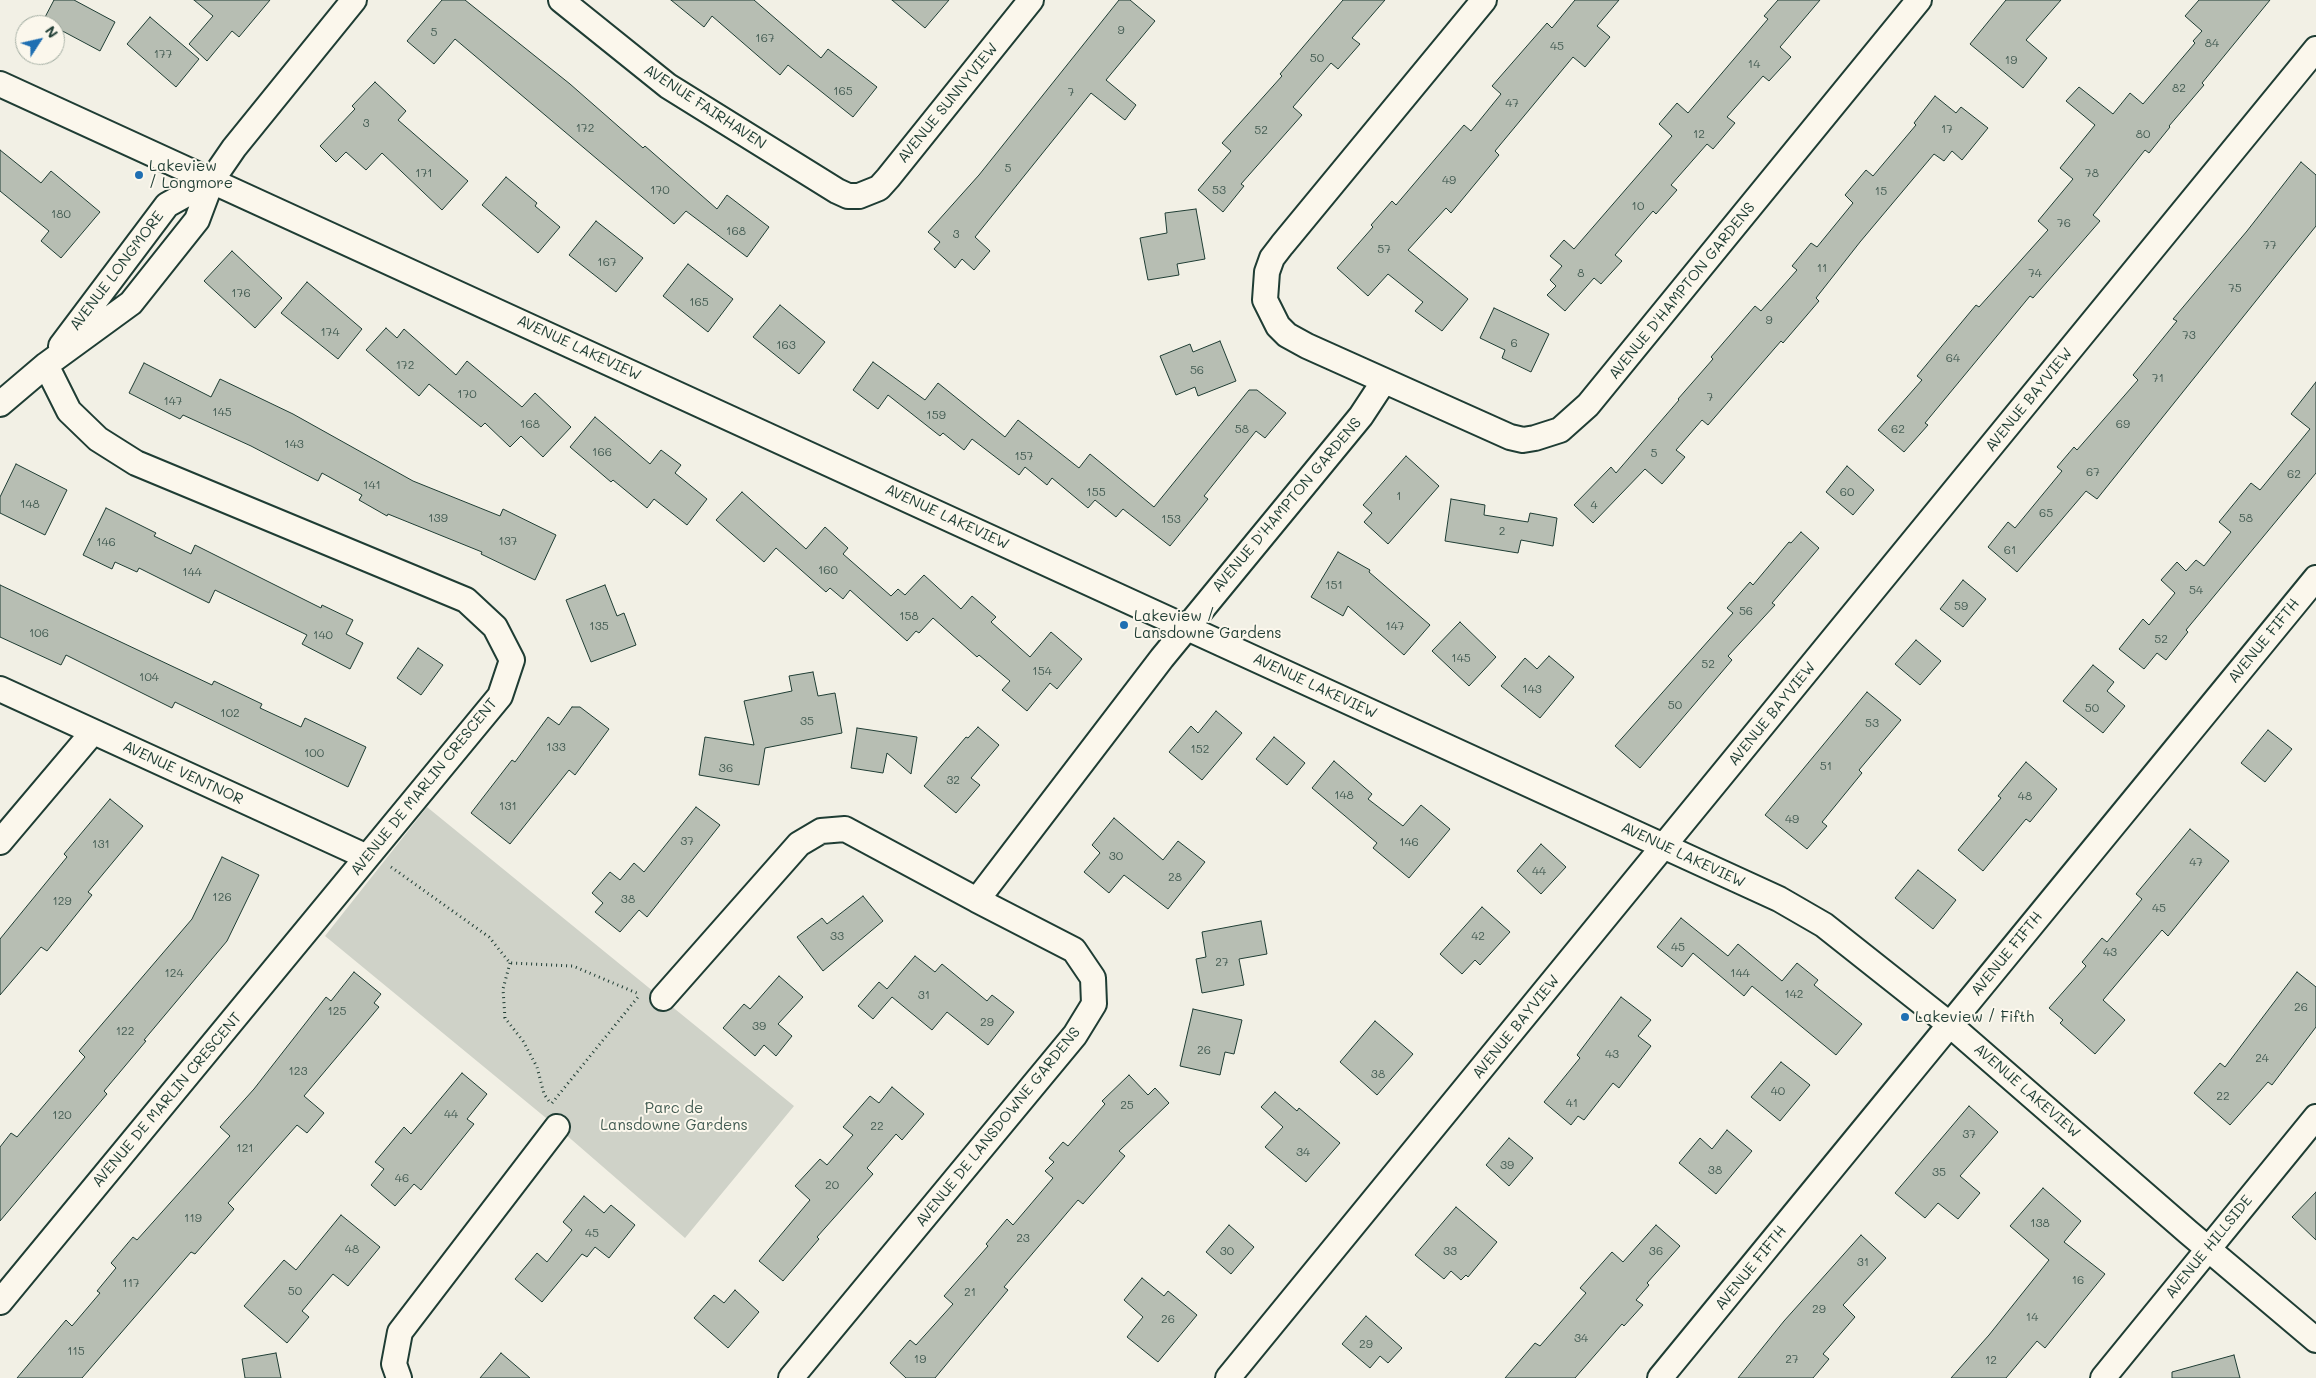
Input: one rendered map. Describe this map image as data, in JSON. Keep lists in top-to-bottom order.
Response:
{
  "streets": {
    "street": [
      "AVENUE SUNNYVIEW",
      "AVENUE FAIRHAVEN",
      "AVENUE LONGMORE",
      "AVENUE D'HAMPTON GARDENS",
      "AVENUE LAKEVIEW",
      "AVENUE BAYVIEW",
      "AVENUE FIFTH",
      "AVENUE VENTNOR",
      "AVENUE DE MARLIN CRESCENT",
      "AVENUE DE LANSDOWNE GARDENS",
      "AVENUE HILLSIDE"
    ]
  },
  "crossings": [
    ["AVENUE SUNNYVIEW", "AVENUE FAIRHAVEN"],
    ["AVENUE LONGMORE", "AVENUE LAKEVIEW"],
    ["AVENUE LONGMORE", "AVENUE DE MARLIN CRESCENT"],
    ["AVENUE D'HAMPTON GARDENS", "AVENUE LAKEVIEW"],
    ["AVENUE LAKEVIEW", "AVENUE BAYVIEW"],
    ["AVENUE LAKEVIEW", "AVENUE FIFTH"],
    ["AVENUE LAKEVIEW", "AVENUE HILLSIDE"],
    ["AVENUE VENTNOR", "AVENUE DE MARLIN CRESCENT"]
  ],
  "parks": ["Parc de Lansdowne Gardens"],
  "places": ["Lakeview / Longmore", "Lakeview / Lansdowne Gardens", "Lakeview / Fifth"],
  "house_numbers": [
    "9",
    "5",
    "167",
    "84",
    "45",
    "177",
    "50",
    "19",
    "14",
    "82",
    "165",
    "7",
    "47",
    "3",
    "172",
    "17",
    "52",
    "12",
    "80",
    "5",
    "171",
    "78",
    "49",
    "170",
    "53",
    "15",
    "10",
    "180",
    "76",
    "168",
    "3",
    "77",
    "57",
    "167",
    "11",
    "8",
    "74",
    "75",
    "176",
    "165",
    "9",
    "174",
    "73",
    "6",
    "163",
    "64",
    "172",
    "56",
    "71",
    "170",
    "7",
    "147",
    "145",
    "159",
    "168",
    "69",
    "58",
    "62",
    "143",
    "166",
    "5",
    "157",
    "67",
    "62",
    "141",
    "155",
    "60",
    "1",
    "148",
    "4",
    "65",
    "139",
    "58",
    "153",
    "2",
    "137",
    "146",
    "61",
    "160",
    "144",
    "151",
    "54",
    "59",
    "56",
    "158",
    "135",
    "147",
    "106",
    "140",
    "52",
    "145",
    "52",
    "154",
    "104",
    "143",
    "50",
    "50",
    "102",
    "35",
    "53",
    "133",
    "152",
    "100",
    "51",
    "36",
    "32",
    "148",
    "48",
    "131",
    "49",
    "37",
    "146",
    "131",
    "30",
    "47",
    "44",
    "28",
    "126",
    "38",
    "129",
    "45",
    "33",
    "42",
    "45",
    "43",
    "27",
    "124",
    "144",
    "142",
    "31",
    "26",
    "125",
    "29",
    "39",
    "122",
    "26",
    "43",
    "24",
    "123",
    "38",
    "40",
    "22",
    "41",
    "25",
    "44",
    "120",
    "22",
    "37",
    "121",
    "34",
    "39",
    "38",
    "35",
    "46",
    "20",
    "119",
    "138",
    "45",
    "23",
    "48",
    "30",
    "33",
    "36",
    "31",
    "16",
    "117",
    "50",
    "21",
    "29",
    "14",
    "26",
    "34",
    "29",
    "115",
    "19",
    "27",
    "12"
  ],
  "north": "top right"
}
